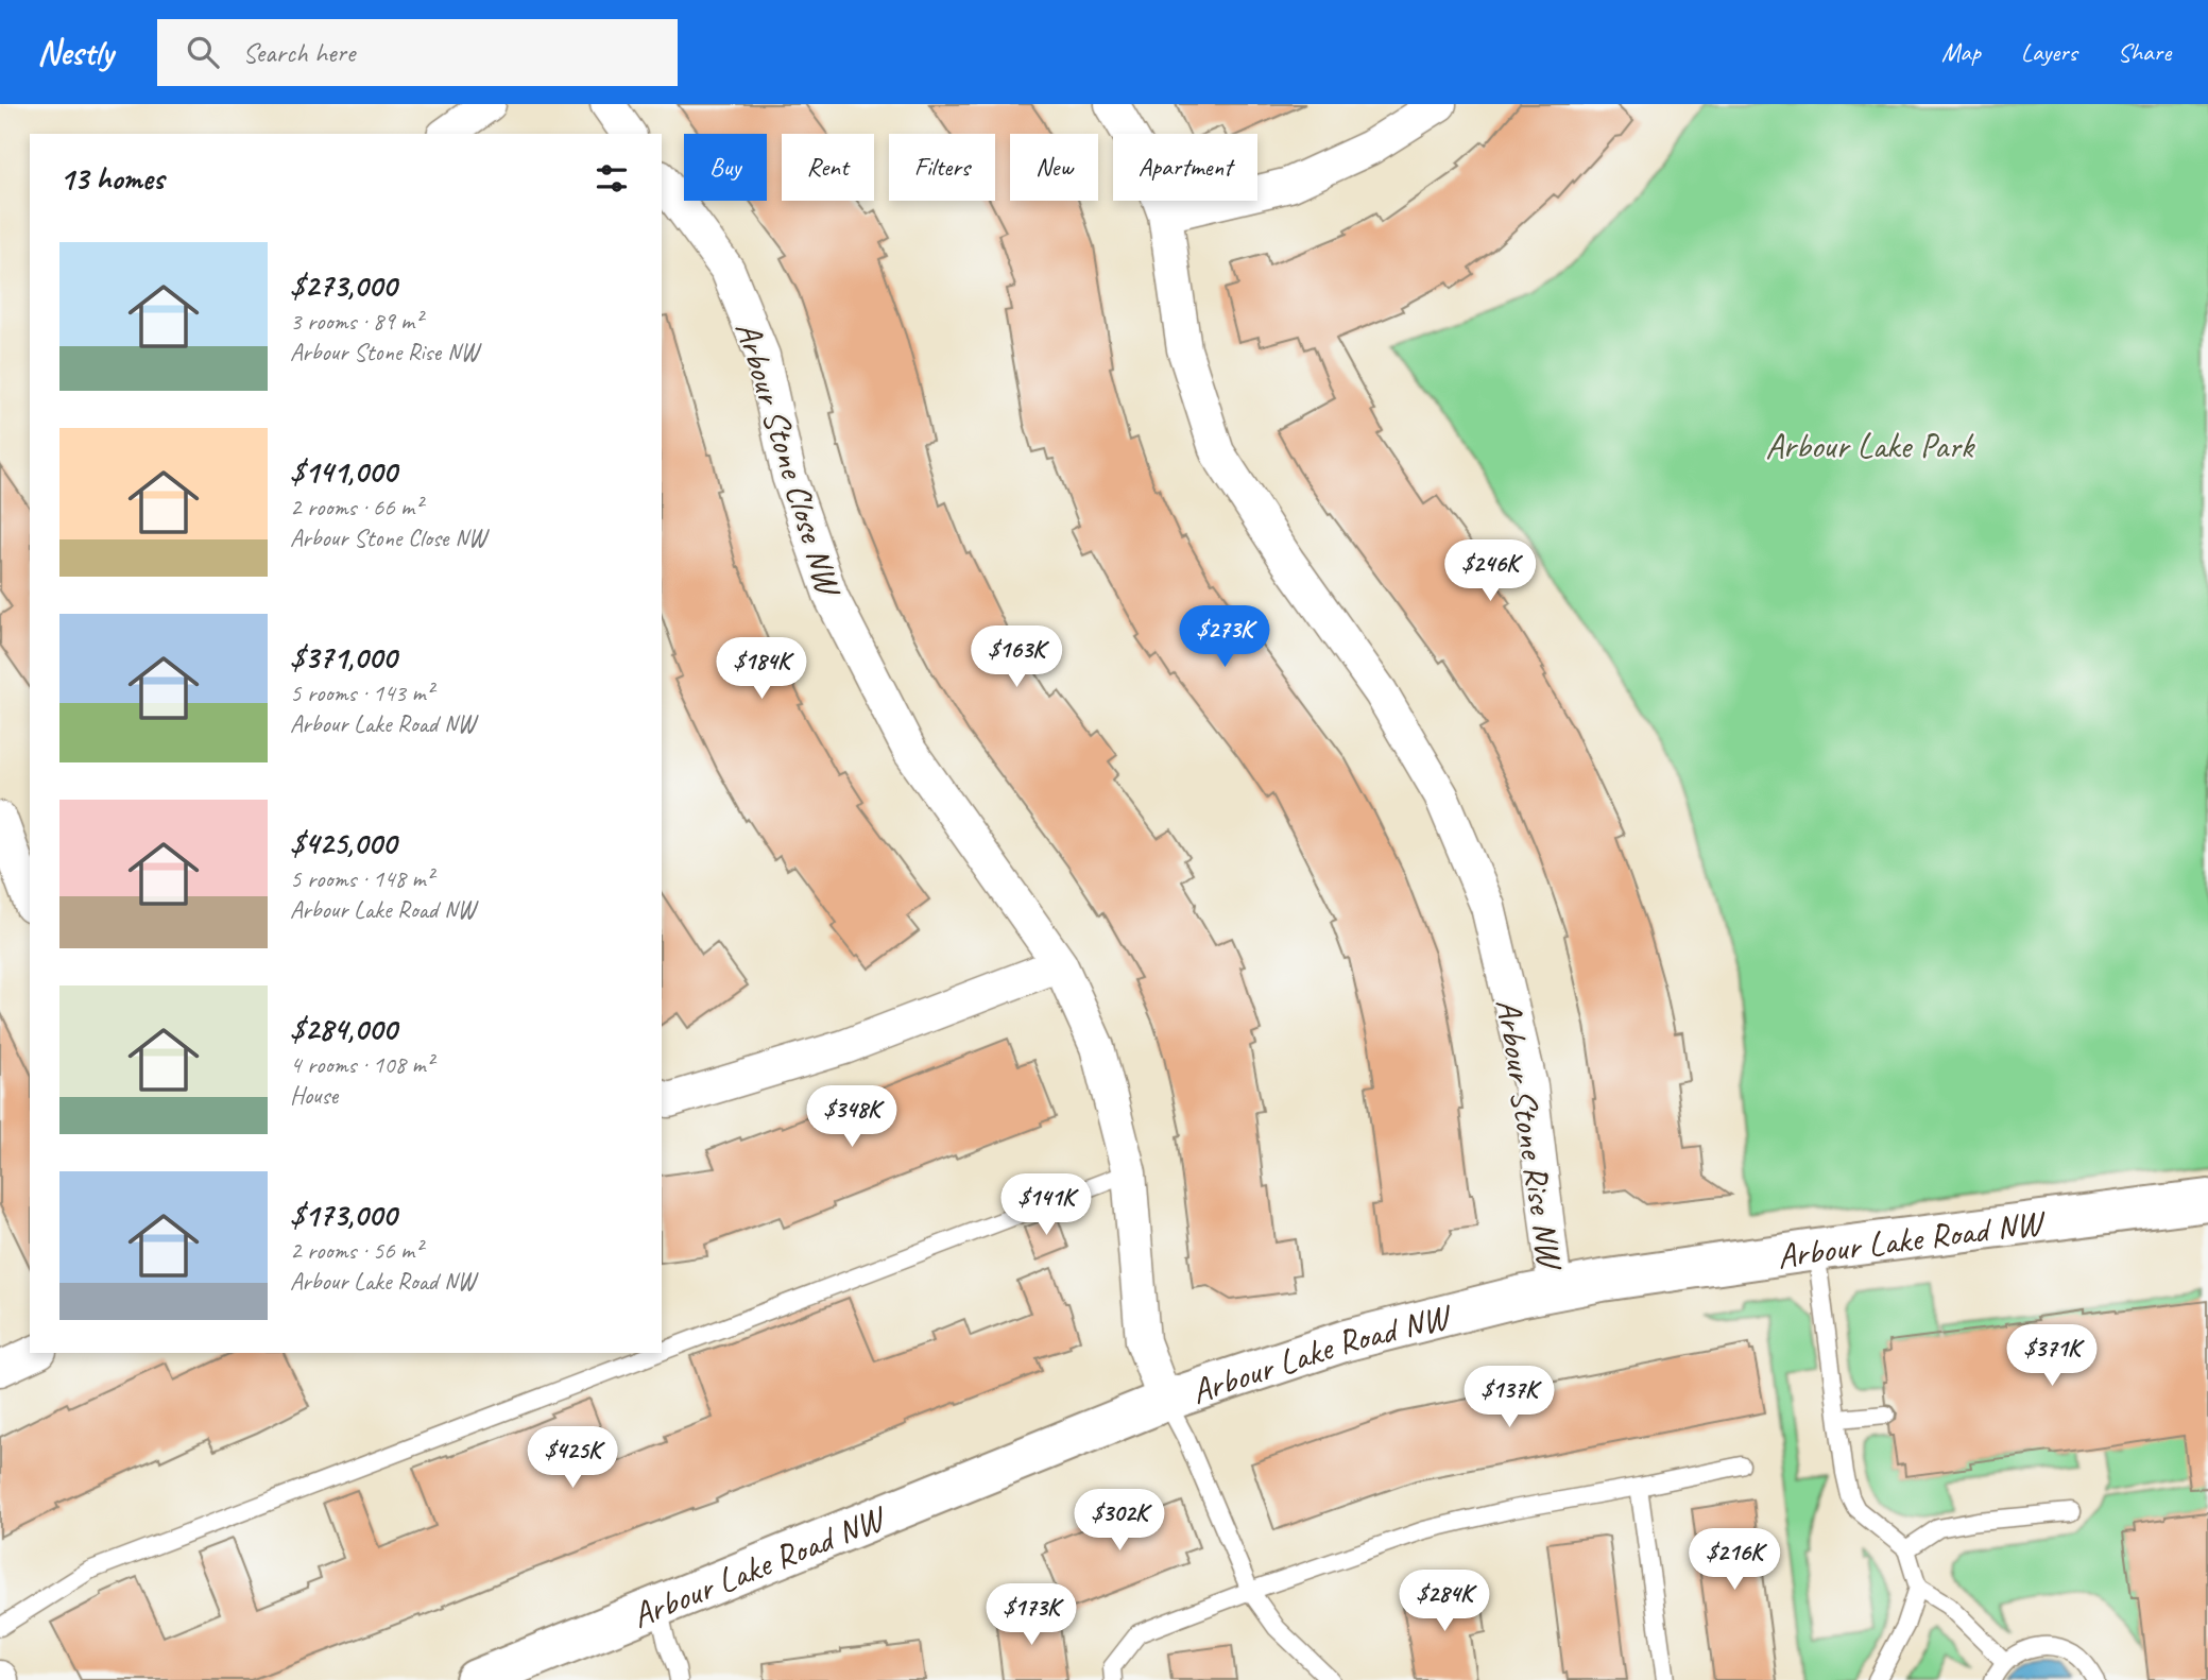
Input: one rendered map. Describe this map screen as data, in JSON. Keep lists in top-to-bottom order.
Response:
{
  "streets": {
    "street": ["Arbour Stone Close NW", "Arbour Stone Rise NW", "Arbour Lake Road NW"]
  },
  "crossings": [
    ["Arbour Stone Close NW", "Arbour Lake Road NW"],
    ["Arbour Stone Rise NW", "Arbour Lake Road NW"]
  ],
  "parks": ["Arbour Lake Park"],
  "page": {
    "header": "Nestly",
    "search": "Search here",
    "nav": ["Map", "Layers", "Share"],
    "chip": [
      "Buy",
      "Rent",
      "Filters",
      "New",
      "Apartment"
    ],
    "heading": "13 homes",
    "list": [
      {
        "name": "$273,000",
        "note": "3 rooms · 89 m² · Arbour Stone Rise NW"
      },
      {
        "name": "$141,000",
        "note": "2 rooms · 66 m² · Arbour Stone Close NW"
      },
      {
        "name": "$371,000",
        "note": "5 rooms · 143 m² · Arbour Lake Road NW"
      },
      {
        "name": "$425,000",
        "note": "5 rooms · 148 m² · Arbour Lake Road NW"
      },
      {
        "name": "$284,000",
        "note": "4 rooms · 108 m² · House"
      },
      {
        "name": "$173,000",
        "note": "2 rooms · 56 m² · Arbour Lake Road NW"
      }
    ],
    "price": [
      "$246K",
      "$273K",
      "$163K",
      "$184K",
      "$348K",
      "$141K",
      "$371K",
      "$137K",
      "$425K",
      "$302K",
      "$216K",
      "$284K",
      "$173K"
    ]
  }
}
